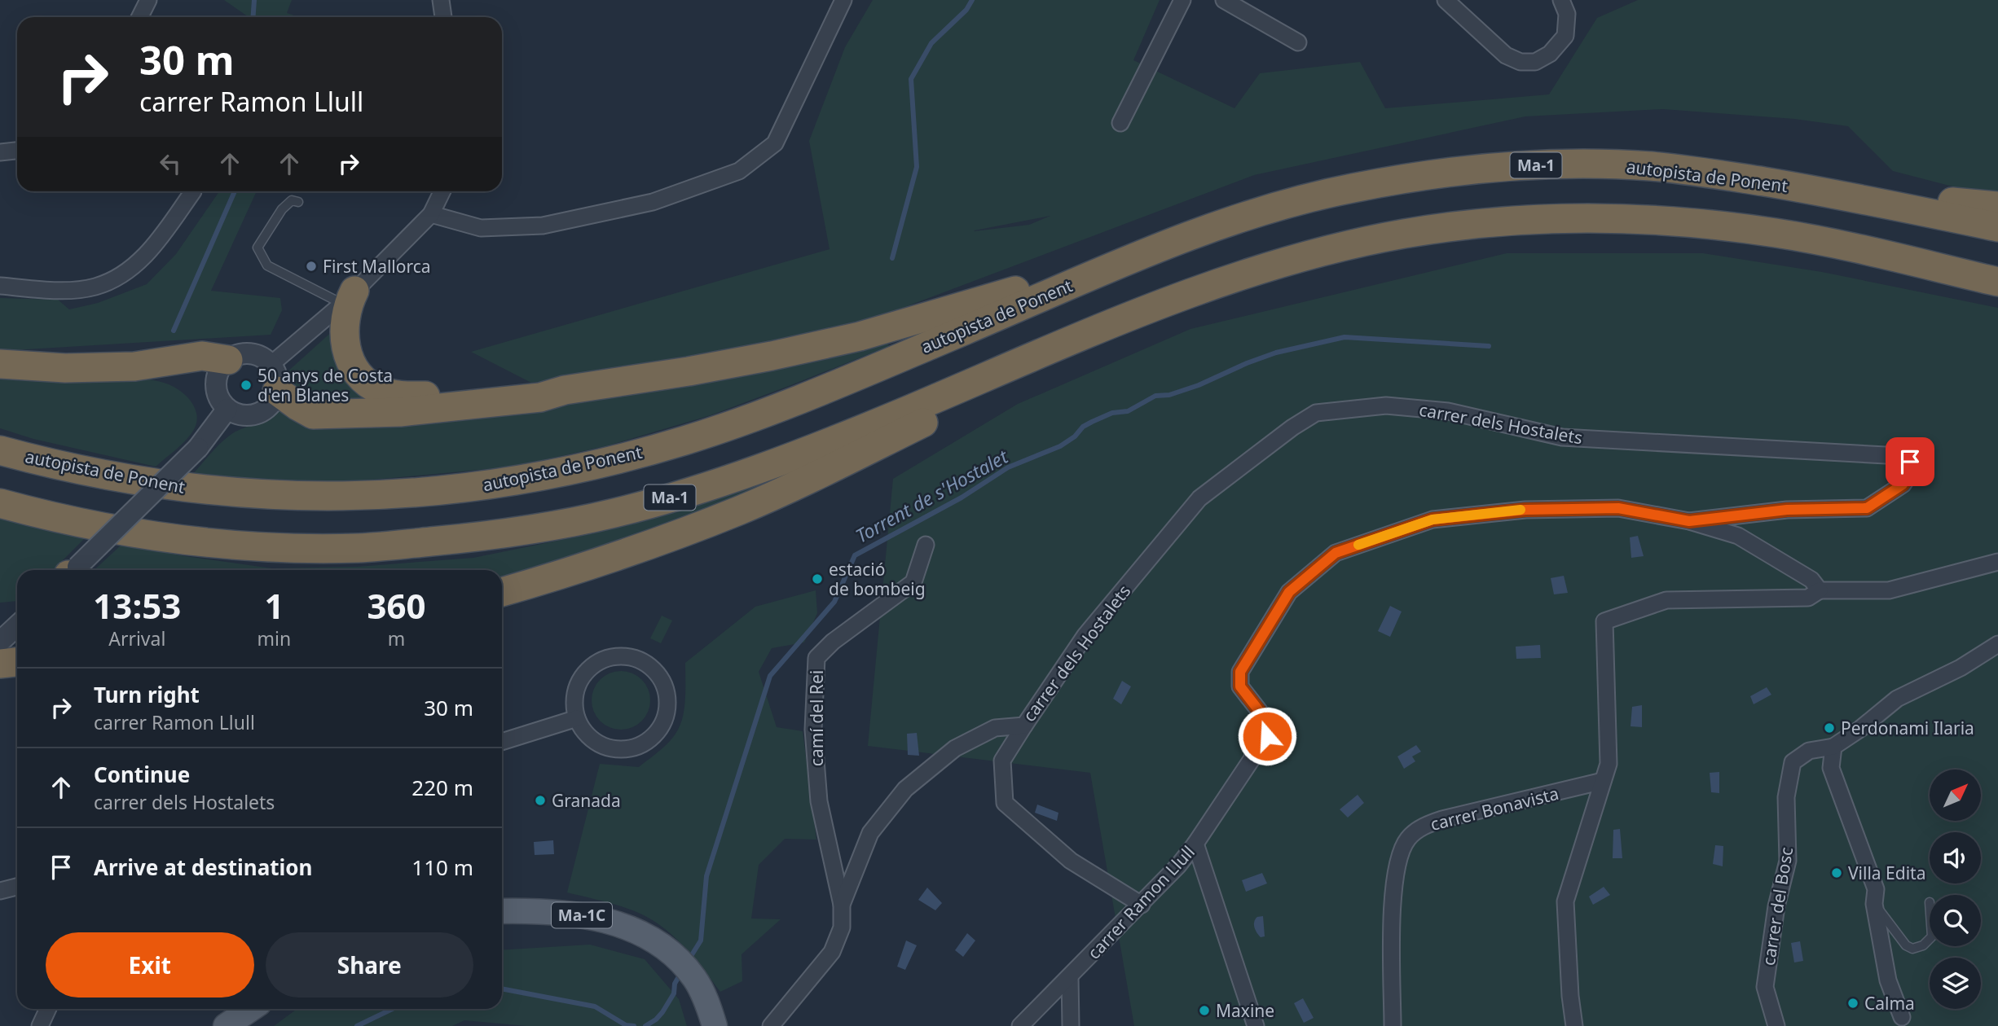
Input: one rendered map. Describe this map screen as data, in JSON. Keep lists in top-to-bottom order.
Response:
{
  "streets": {
    "highway": ["Ma-1", "autopista de Ponent"],
    "main road": ["Ma-1C"],
    "street": [
      "carrer dels Hostalets",
      "camí del Rei",
      "carrer Bonavista",
      "carrer Ramon Llull",
      "carrer del Bosc"
    ]
  },
  "crossings": [
    ["carrer dels Hostalets", "camí del Rei"],
    ["carrer dels Hostalets", "carrer Ramon Llull"]
  ],
  "water": ["Torrent de s'Hostalet"],
  "places": [
    "First Mallorca",
    "50 anys de Costa d'en Blanes",
    "estació de bombeig",
    "Perdonami Ilaria",
    "Granada",
    "Villa Edita",
    "Calma",
    "Maxine"
  ],
  "north": "top right",
  "page": {
    "turn": ["30 m", "carrer Ramon Llull"],
    "eta": [
      "13:53",
      "Arrival",
      "1",
      "min",
      "360",
      "m"
    ],
    "list": [
      {
        "name": "Turn right",
        "note": "carrer Ramon Llull",
        "value": "30 m"
      },
      {
        "name": "Continue",
        "note": "carrer dels Hostalets",
        "value": "220 m"
      },
      {
        "name": "Arrive at destination",
        "value": "110 m"
      }
    ],
    "buttons": ["Exit", "Share"]
  }
}
